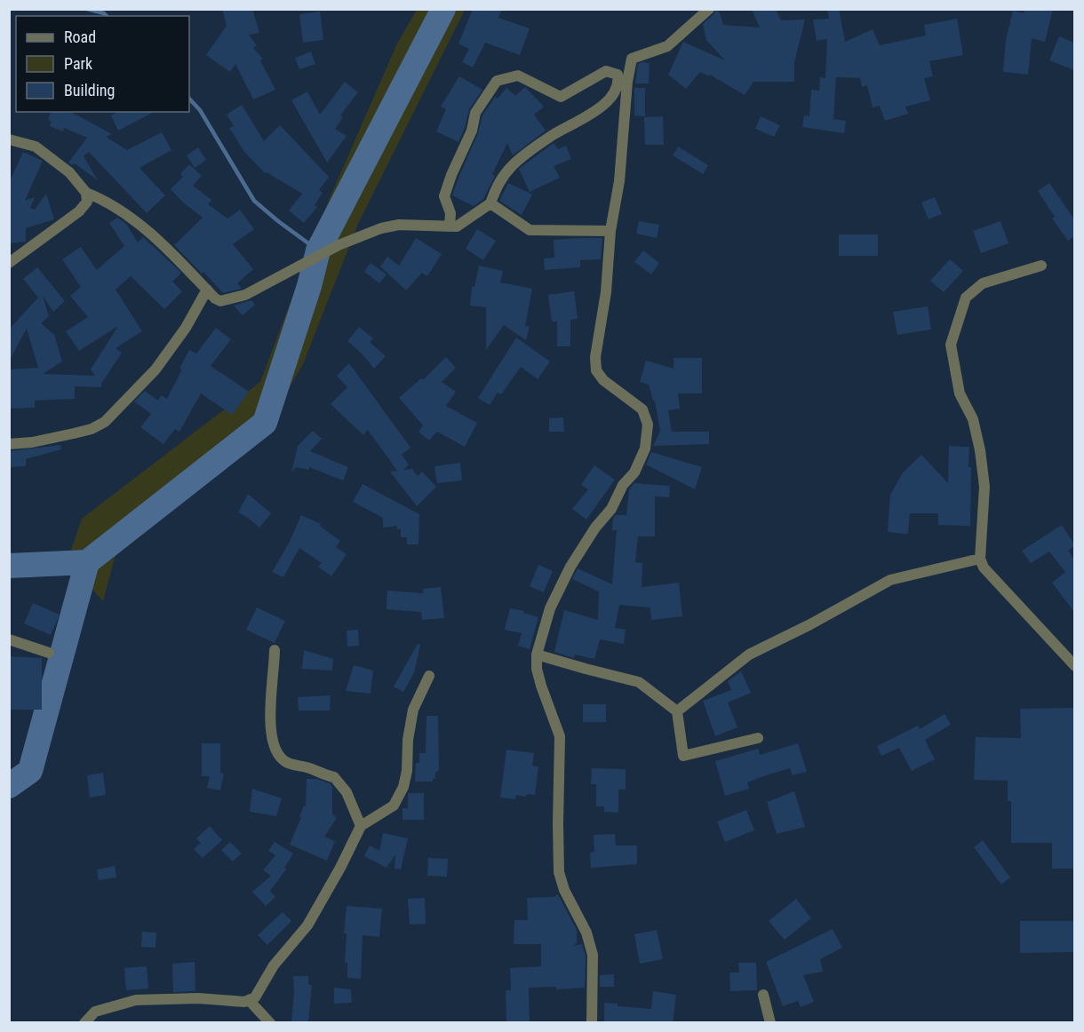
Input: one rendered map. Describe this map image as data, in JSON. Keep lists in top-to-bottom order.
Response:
{
  "legend": ["Road", "Park", "Building"]
}
